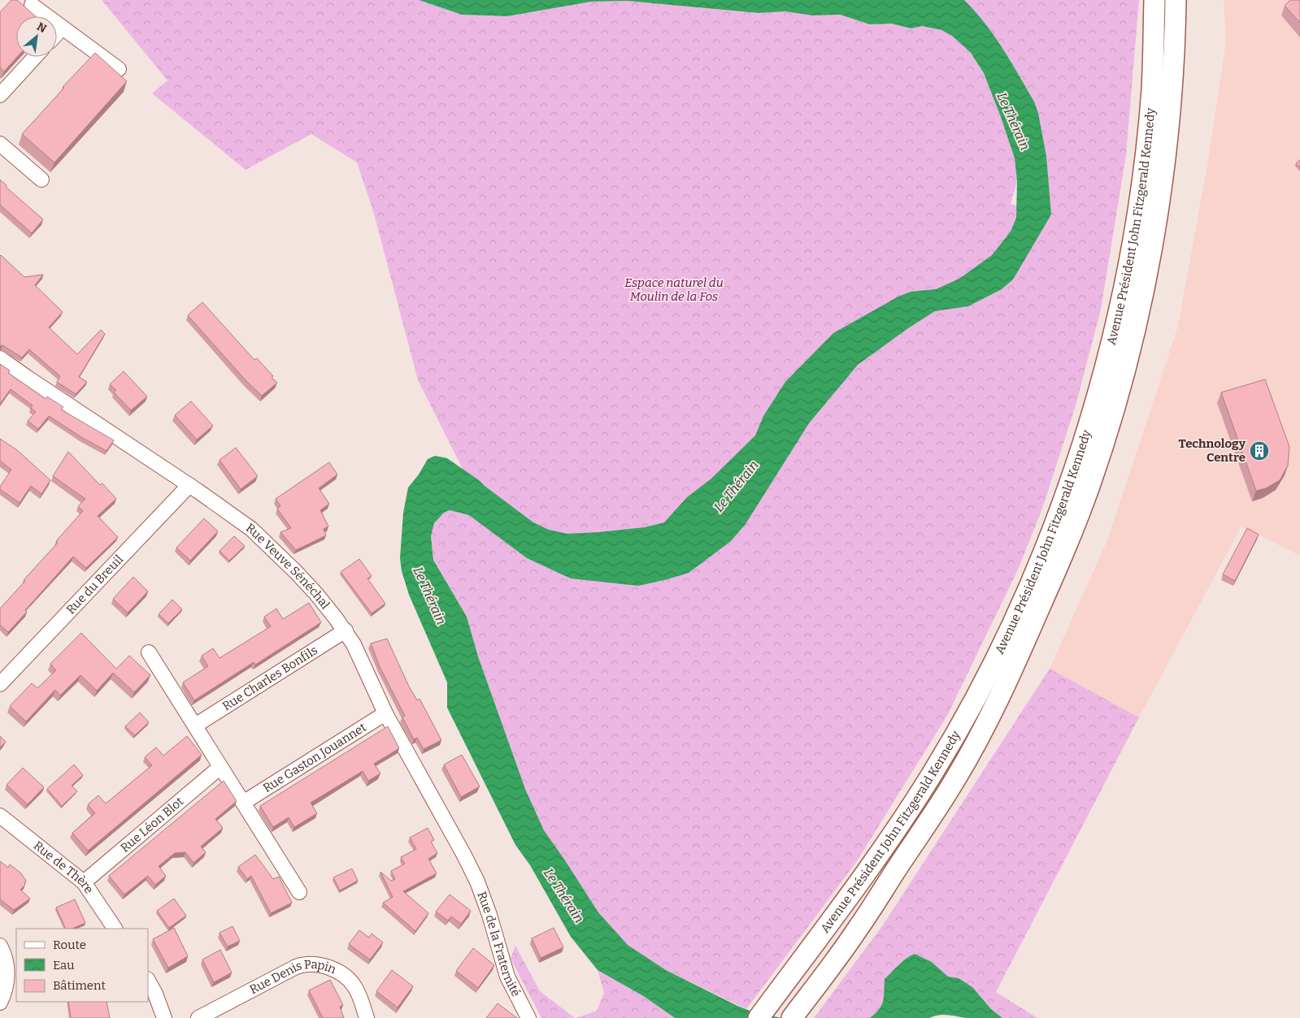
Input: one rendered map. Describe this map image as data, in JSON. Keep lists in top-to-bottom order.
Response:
{
  "streets": {
    "main road": ["Avenue Président John Fitzgerald Kennedy"],
    "street": [
      "Rue Veuve Sénéchal",
      "Rue du Breuil",
      "Rue Charles Bonfils",
      "Rue Gaston Jouannet",
      "Rue Léon Blot",
      "Rue de Thère",
      "Rue de la Fraternité",
      "Rue Denis Papin"
    ]
  },
  "crossings": [
    ["Rue Veuve Sénéchal", "Rue du Breuil"],
    ["Rue Veuve Sénéchal", "Rue Charles Bonfils"],
    ["Rue Veuve Sénéchal", "Rue Gaston Jouannet"],
    ["Rue Veuve Sénéchal", "Rue de la Fraternité"],
    ["Rue Léon Blot", "Rue de Thère"]
  ],
  "water": ["Le Thérain"],
  "parks": ["Espace naturel du Moulin de la Fos"],
  "places": {
    "building": ["Technology Centre"]
  },
  "legend": ["Route", "Eau", "Bâtiment"],
  "north": "top right"
}
